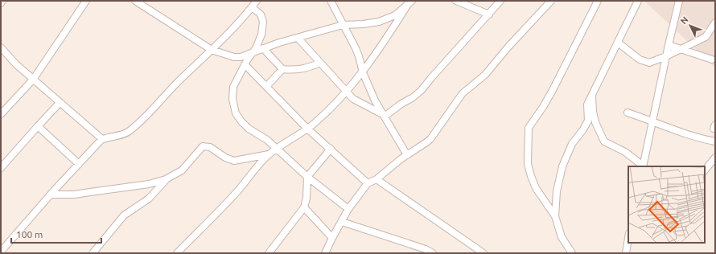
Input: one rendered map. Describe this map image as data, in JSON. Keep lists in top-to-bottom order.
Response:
{
  "scale_bar": "100 m",
  "north": "top left"
}
